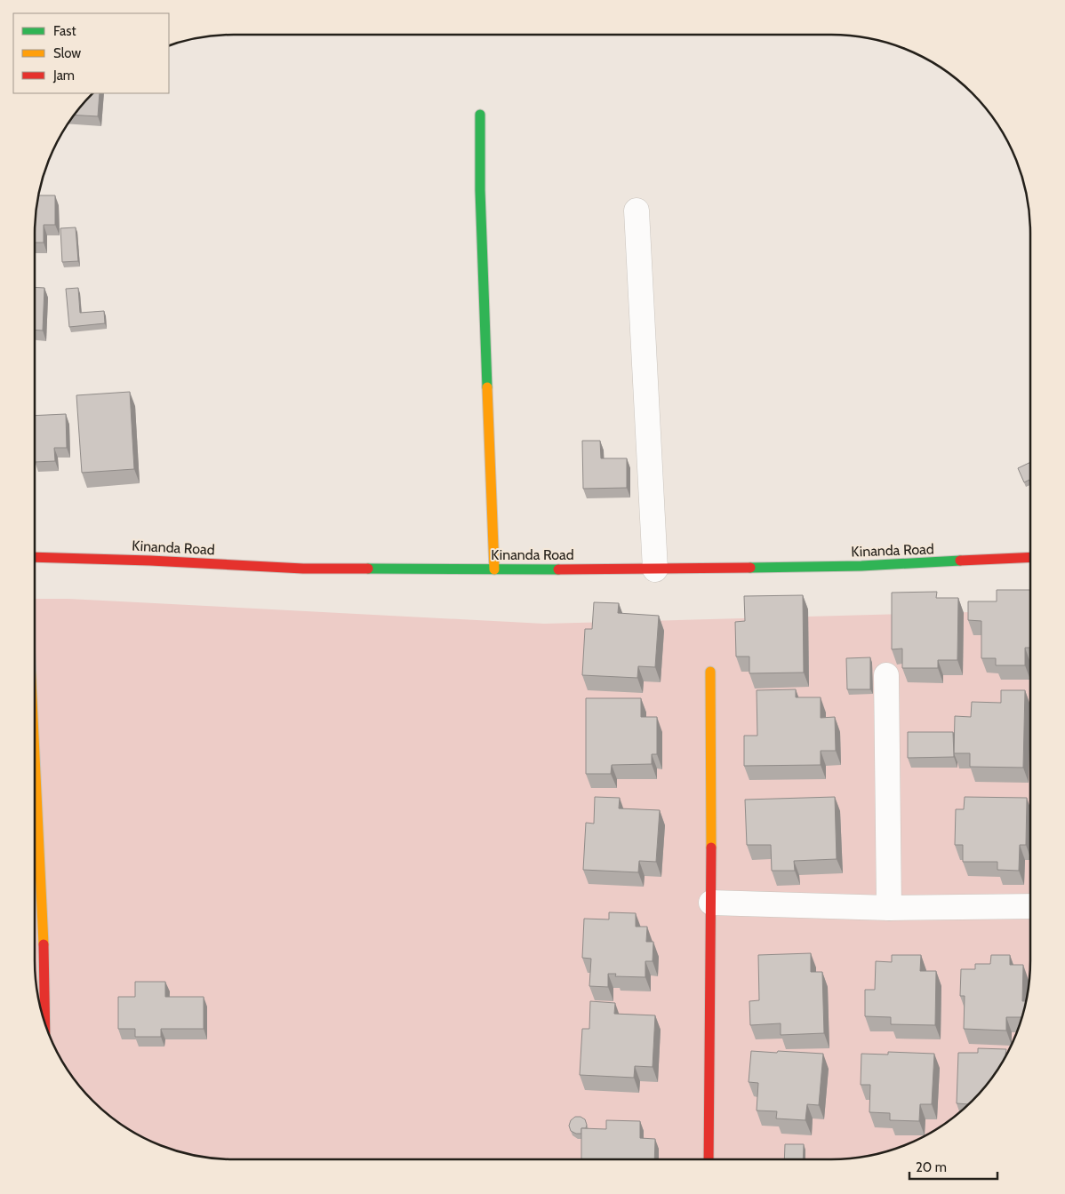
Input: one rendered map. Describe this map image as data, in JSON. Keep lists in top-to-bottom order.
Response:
{
  "streets": {
    "street": ["Kinanda Road"]
  },
  "legend": ["Fast", "Slow", "Jam"],
  "scale_bar": "20 m"
}
